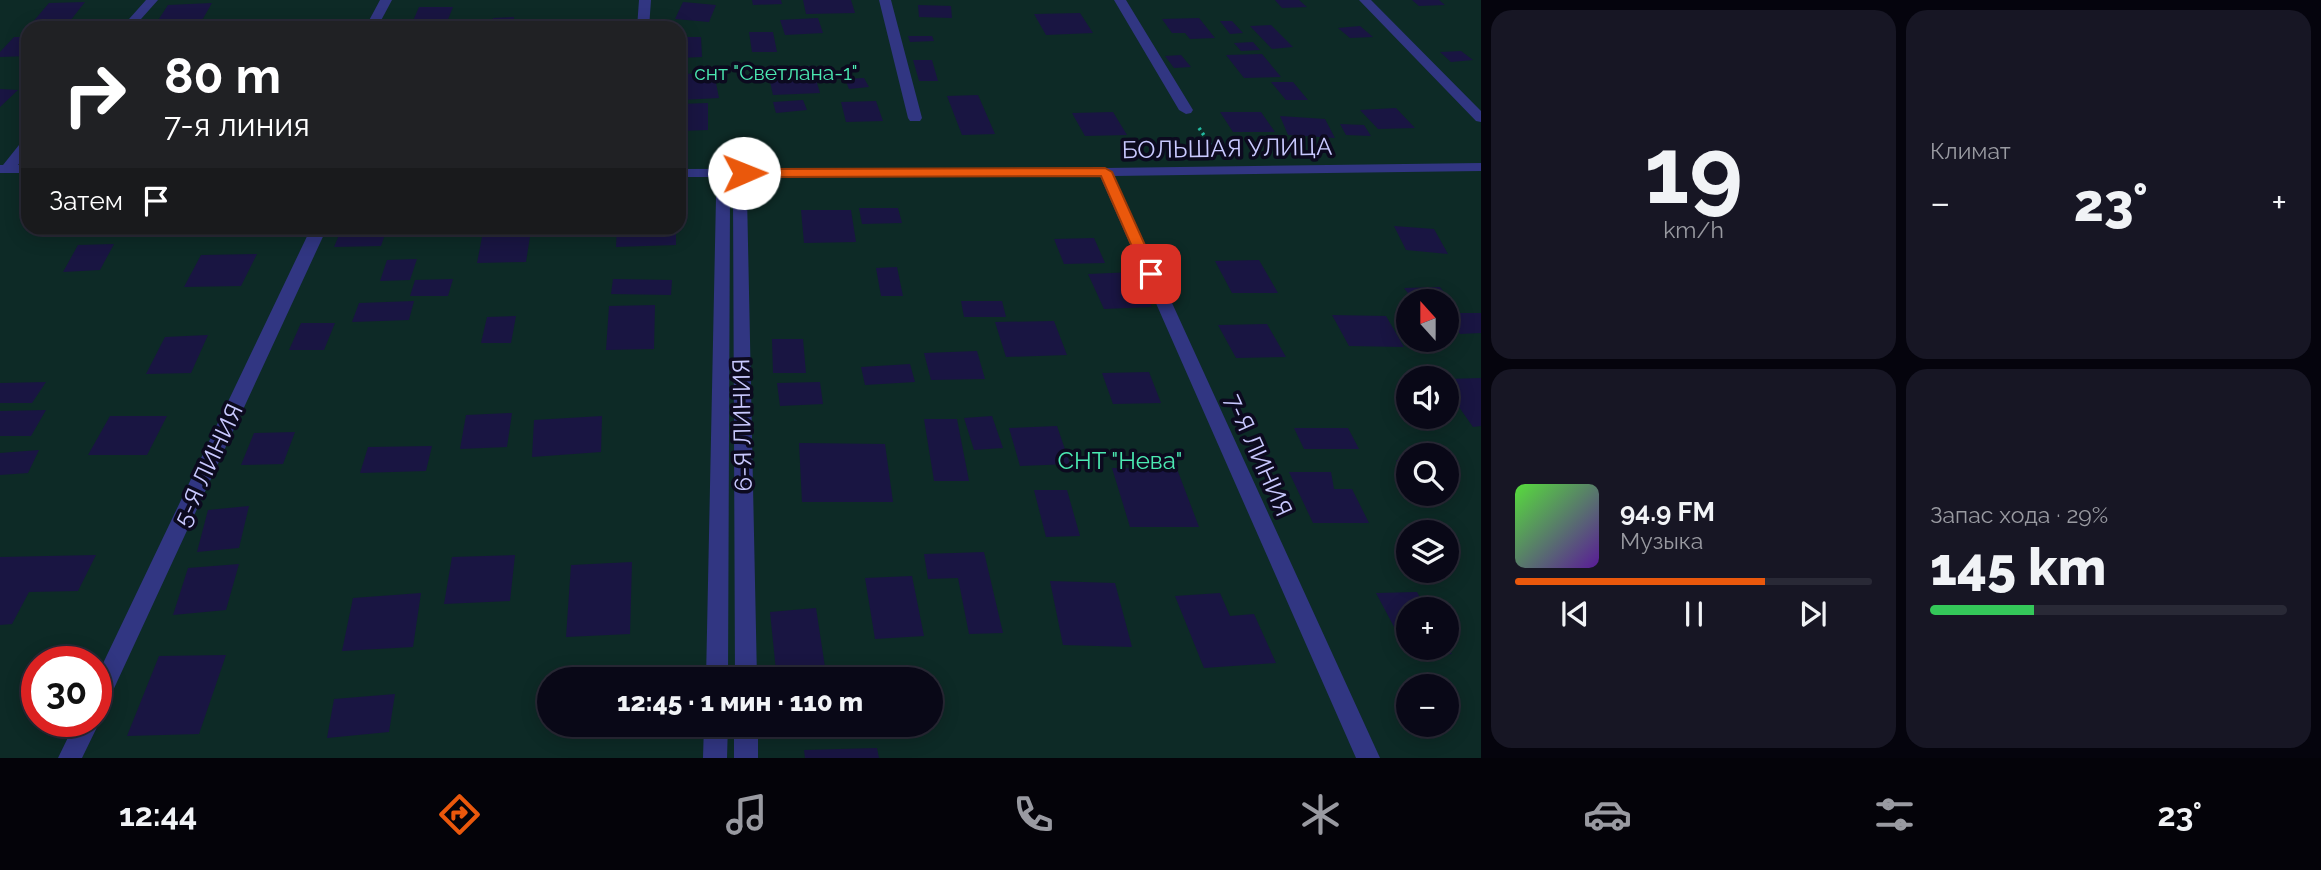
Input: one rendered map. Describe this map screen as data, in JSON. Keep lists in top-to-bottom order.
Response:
{
  "streets": {
    "street": [
      "БОЛЬШАЯ УЛИЦА",
      "6-Я ЛИНИЯ",
      "7-Я ЛИНИЯ",
      "5-Я ЛИНИЯ"
    ]
  },
  "crossings": [
    ["БОЛЬШАЯ УЛИЦА", "6-Я ЛИНИЯ"],
    ["БОЛЬШАЯ УЛИЦА", "7-Я ЛИНИЯ"]
  ],
  "parks": ["снт \"Светлана-1\"", "СНТ \"Нева\""],
  "north": "top",
  "page": {
    "tile": [
      ["19", "km/h"],
      "Климат",
      ["Запас хода · 29%", "145 km"]
    ],
    "turn": ["80 m", "7-я линия"],
    "then": "Затем",
    "heat": ["−", "23°", "+"],
    "map_buttons": ["+", "−"],
    "song": ["94.9 FM", "Музыка"],
    "limit": "30",
    "trip": "12:45 · 1 мин · 110 m",
    "tabs": ["12:44", "23°"]
  }
}
